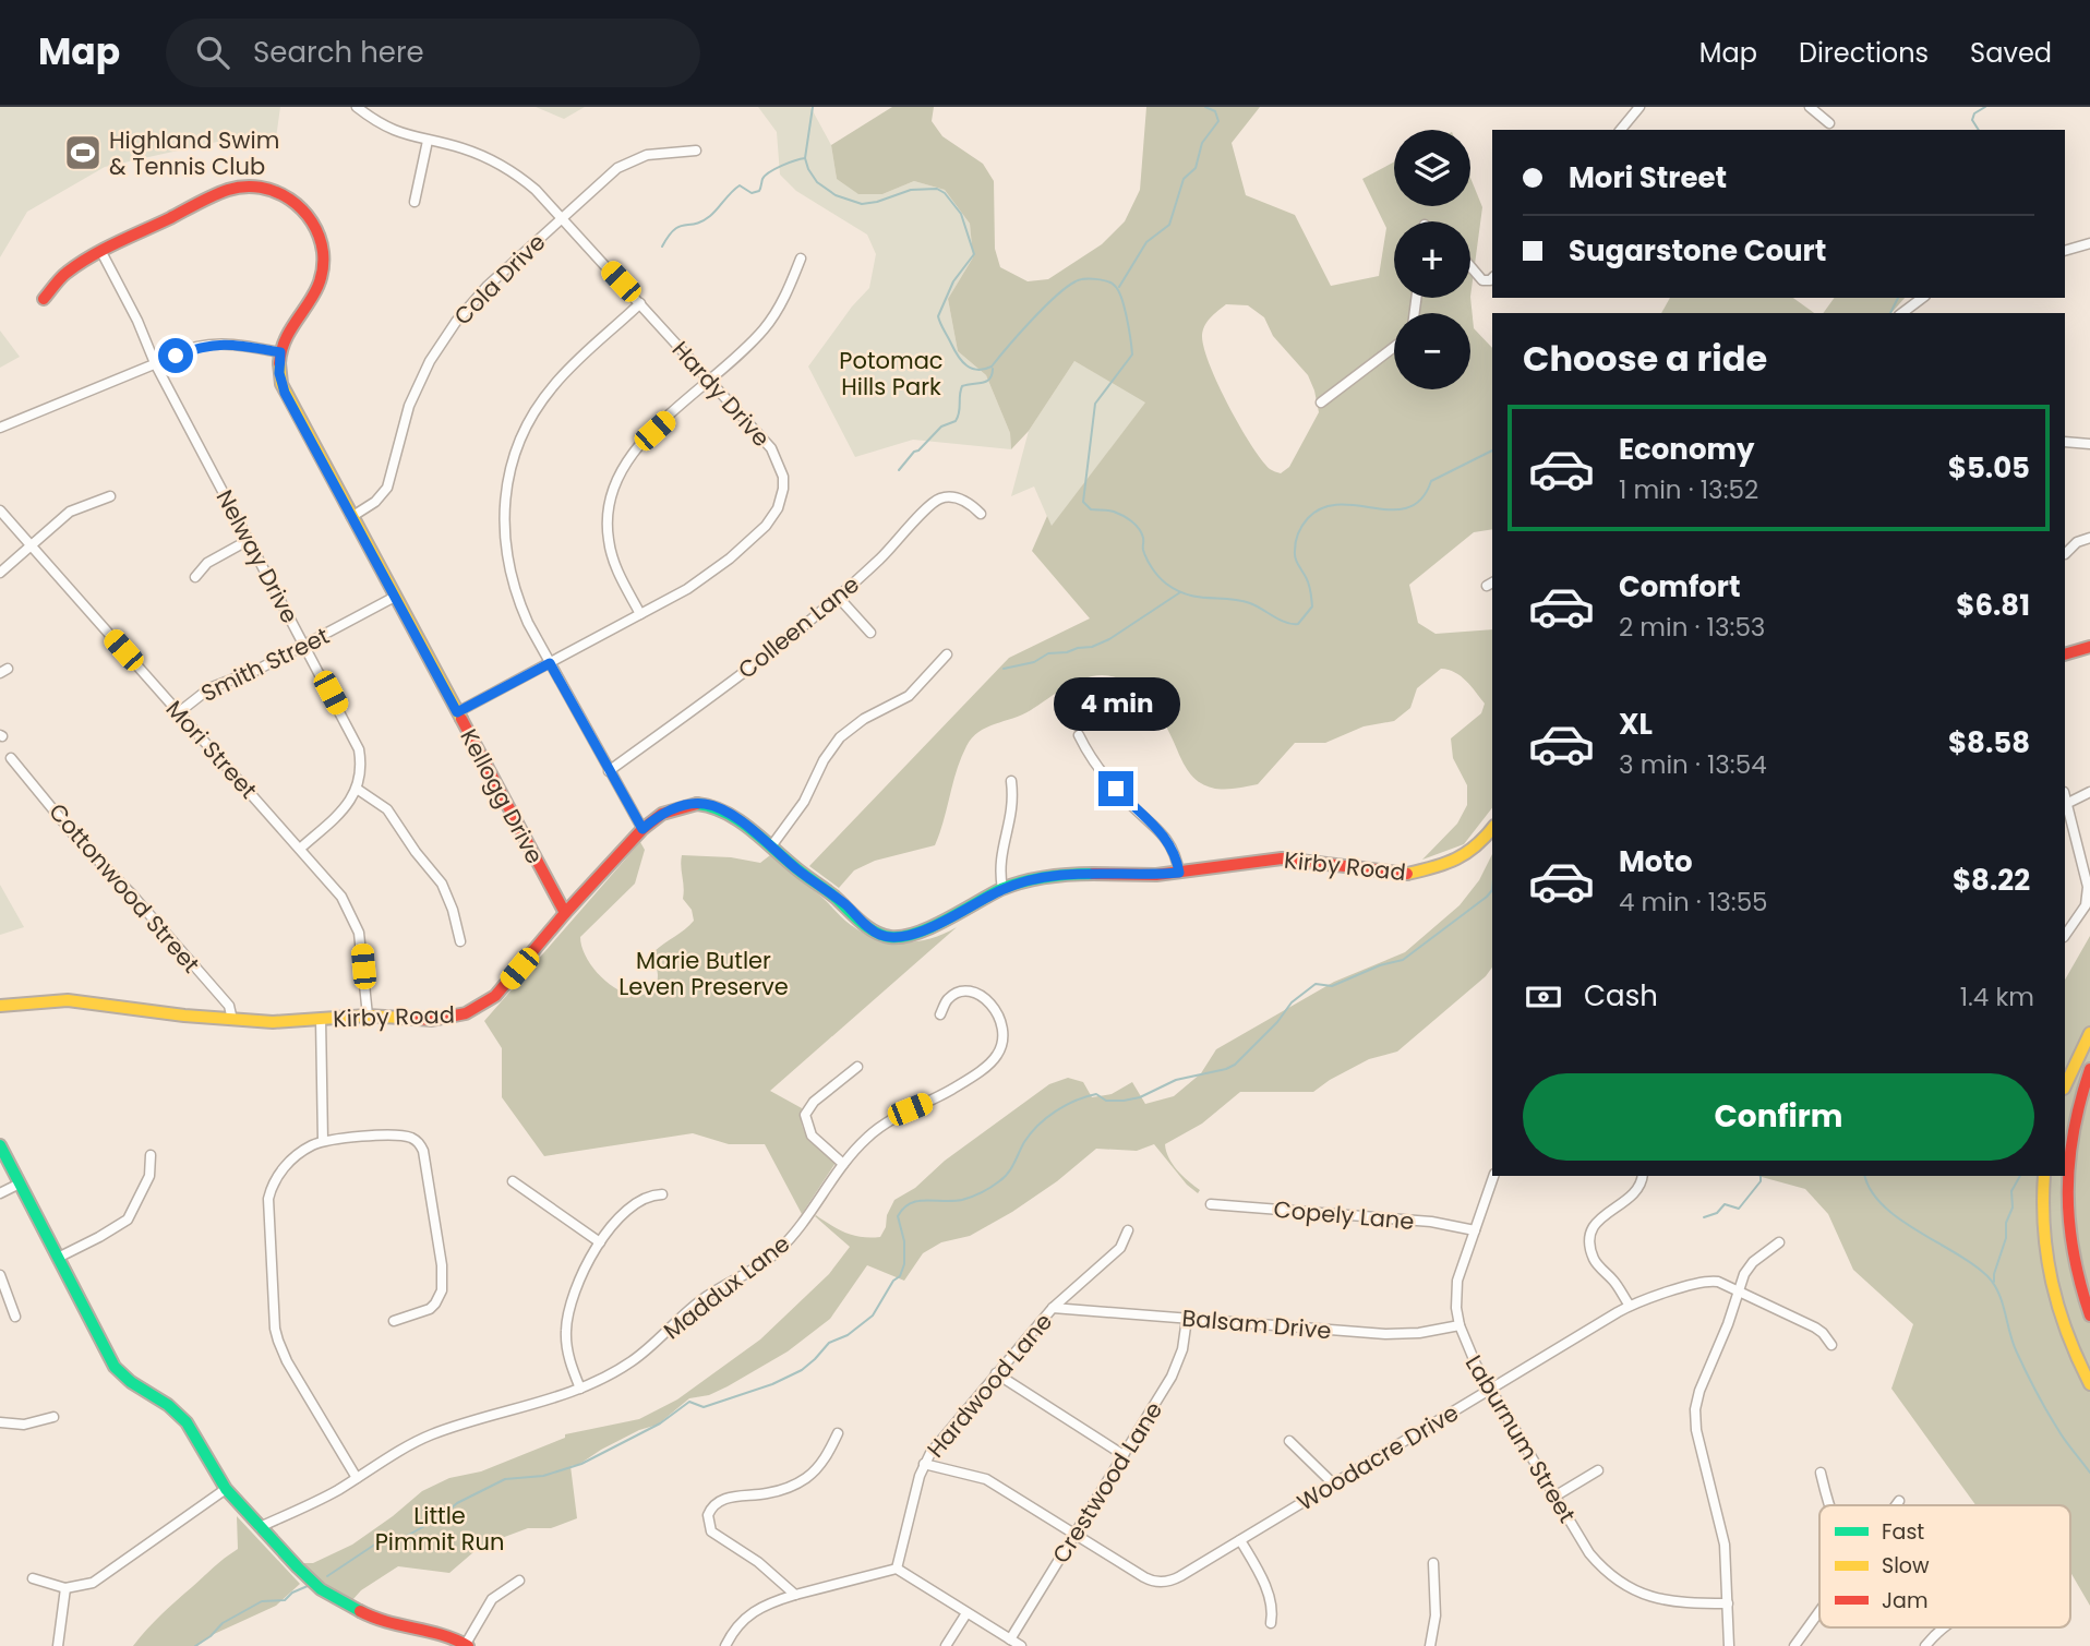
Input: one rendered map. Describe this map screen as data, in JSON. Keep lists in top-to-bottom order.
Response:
{
  "streets": {
    "main road": ["Kellogg Drive", "Kirby Road"],
    "street": [
      "Cola Drive",
      "Hardy Drive",
      "Nelway Drive",
      "Colleen Lane",
      "Smith Street",
      "Mori Street",
      "Cottonwood Street",
      "Copely Lane",
      "Maddux Lane",
      "Balsam Drive",
      "Hardwood Lane",
      "Laburnum Street",
      "Woodacre Drive",
      "Crestwood Lane"
    ]
  },
  "crossings": [
    ["Cola Drive", "Hardy Drive"],
    ["Cola Drive", "Kellogg Drive"],
    ["Hardy Drive", "Kellogg Drive"],
    ["Nelway Drive", "Smith Street"],
    ["Smith Street", "Mori Street"],
    ["Smith Street", "Kellogg Drive"],
    ["Mori Street", "Kirby Road"],
    ["Kellogg Drive", "Kirby Road"],
    ["Kirby Road", "Cottonwood Street"],
    ["Copely Lane", "Laburnum Street"],
    ["Balsam Drive", "Hardwood Lane"],
    ["Balsam Drive", "Laburnum Street"],
    ["Balsam Drive", "Crestwood Lane"],
    ["Hardwood Lane", "Woodacre Drive"],
    ["Laburnum Street", "Woodacre Drive"],
    ["Woodacre Drive", "Crestwood Lane"]
  ],
  "parks": ["Potomac Hills Park", "Marie Butler Leven Preserve", "Little Pimmit Run"],
  "places": {
    "sports": ["Highland Swim & Tennis Club"]
  },
  "legend": ["Fast", "Slow", "Jam"],
  "page": {
    "header": "Map",
    "search": "Search here",
    "nav": ["Map", "Directions", "Saved"],
    "map_buttons": ["+", "−"],
    "banner": ["Mori Street", "Sugarstone Court"],
    "heading": "Choose a ride",
    "list": [
      {
        "name": "Economy",
        "note": "1 min · 13:52",
        "value": "$5.05"
      },
      {
        "name": "Comfort",
        "note": "2 min · 13:53",
        "value": "$6.81"
      },
      {
        "name": "XL",
        "note": "3 min · 13:54",
        "value": "$8.58"
      },
      {
        "name": "Moto",
        "note": "4 min · 13:55",
        "value": "$8.22"
      }
    ],
    "bubble": "4 min",
    "pay": ["Cash", "1.4 km"],
    "buttons": "Confirm"
  }
}
